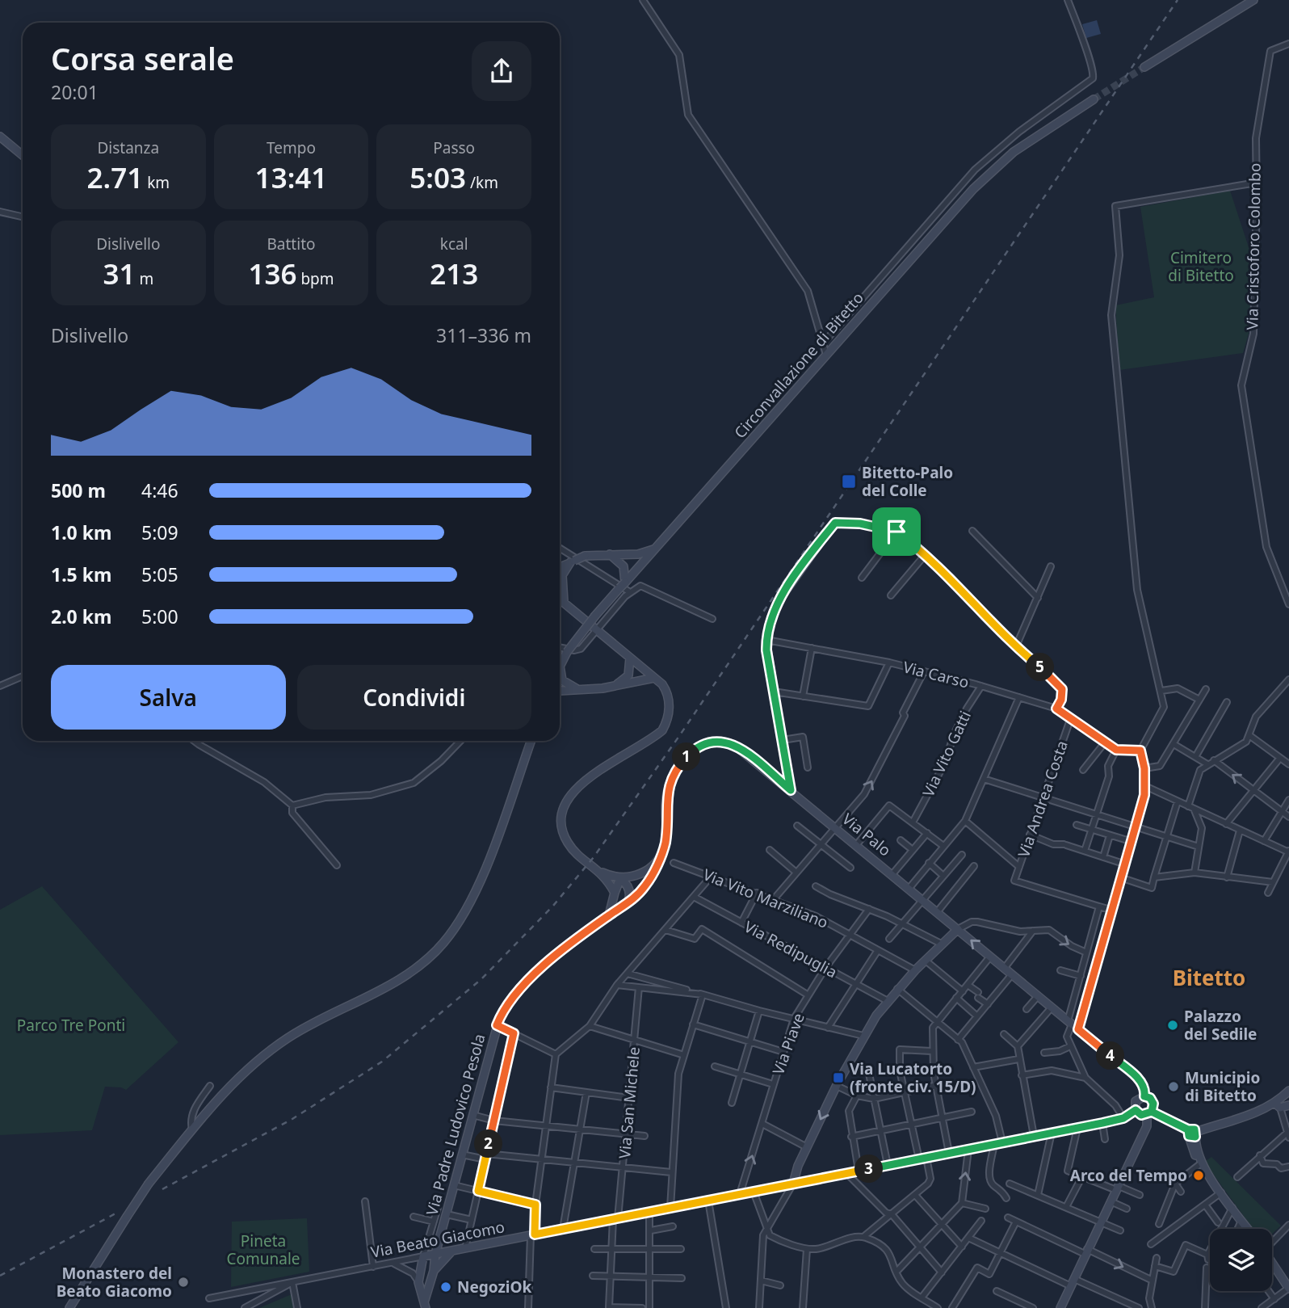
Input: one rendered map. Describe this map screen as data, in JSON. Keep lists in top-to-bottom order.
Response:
{
  "streets": {
    "street": [
      "Via Cristoforo Colombo",
      "Circonvallazione di Bitetto",
      "Via Carso",
      "Via Vito Gatti",
      "Via Andrea Costa",
      "Via Palo",
      "Via Vito Marziliano",
      "Via Redipuglia",
      "Via Piave",
      "Via San Michele",
      "Via Padre Ludovico Pesola",
      "Via Beato Giacomo"
    ]
  },
  "crossings": [
    ["Via Carso", "Via Vito Gatti"],
    ["Via Carso", "Via Andrea Costa"],
    ["Via Palo", "Via Padre Ludovico Pesola"],
    ["Via Palo", "Via Beato Giacomo"],
    ["Via Vito Marziliano", "Via Piave"],
    ["Via Redipuglia", "Via Piave"],
    ["Via Piave", "Via Beato Giacomo"],
    ["Via San Michele", "Via Beato Giacomo"],
    ["Via Padre Ludovico Pesola", "Via Beato Giacomo"]
  ],
  "districts": ["Bitetto"],
  "parks": ["Cimitero di Bitetto", "Parco Tre Ponti", "Pineta Comunale"],
  "places": {
    "transit": ["Bitetto-Palo del Colle", "Via Lucatorto (fronte civ. 15/D)"],
    "other": [
      "Palazzo del Sedile",
      "Municipio di Bitetto",
      "Arco del Tempo",
      "Monastero del Beato Giacomo",
      "NegoziOk"
    ]
  },
  "page": {
    "heading": ["Corsa serale", "20:01"],
    "stats": [
      ["Distanza", "2.71 km"],
      ["Tempo", "13:41"],
      ["Passo", "5:03 /km"],
      ["Dislivello", "31 m"],
      ["Battito", "136 bpm"],
      ["kcal", "213"]
    ],
    "chart": ["Dislivello", "311–336 m"],
    "list": [
      {
        "name": "500 m",
        "note": "4:46"
      },
      {
        "name": "1.0 km",
        "note": "5:09"
      },
      {
        "name": "1.5 km",
        "note": "5:05"
      },
      {
        "name": "2.0 km",
        "note": "5:00"
      }
    ],
    "pins": [
      "5",
      "1",
      "4",
      "2",
      "3"
    ],
    "buttons": ["Salva", "Condividi"]
  }
}
